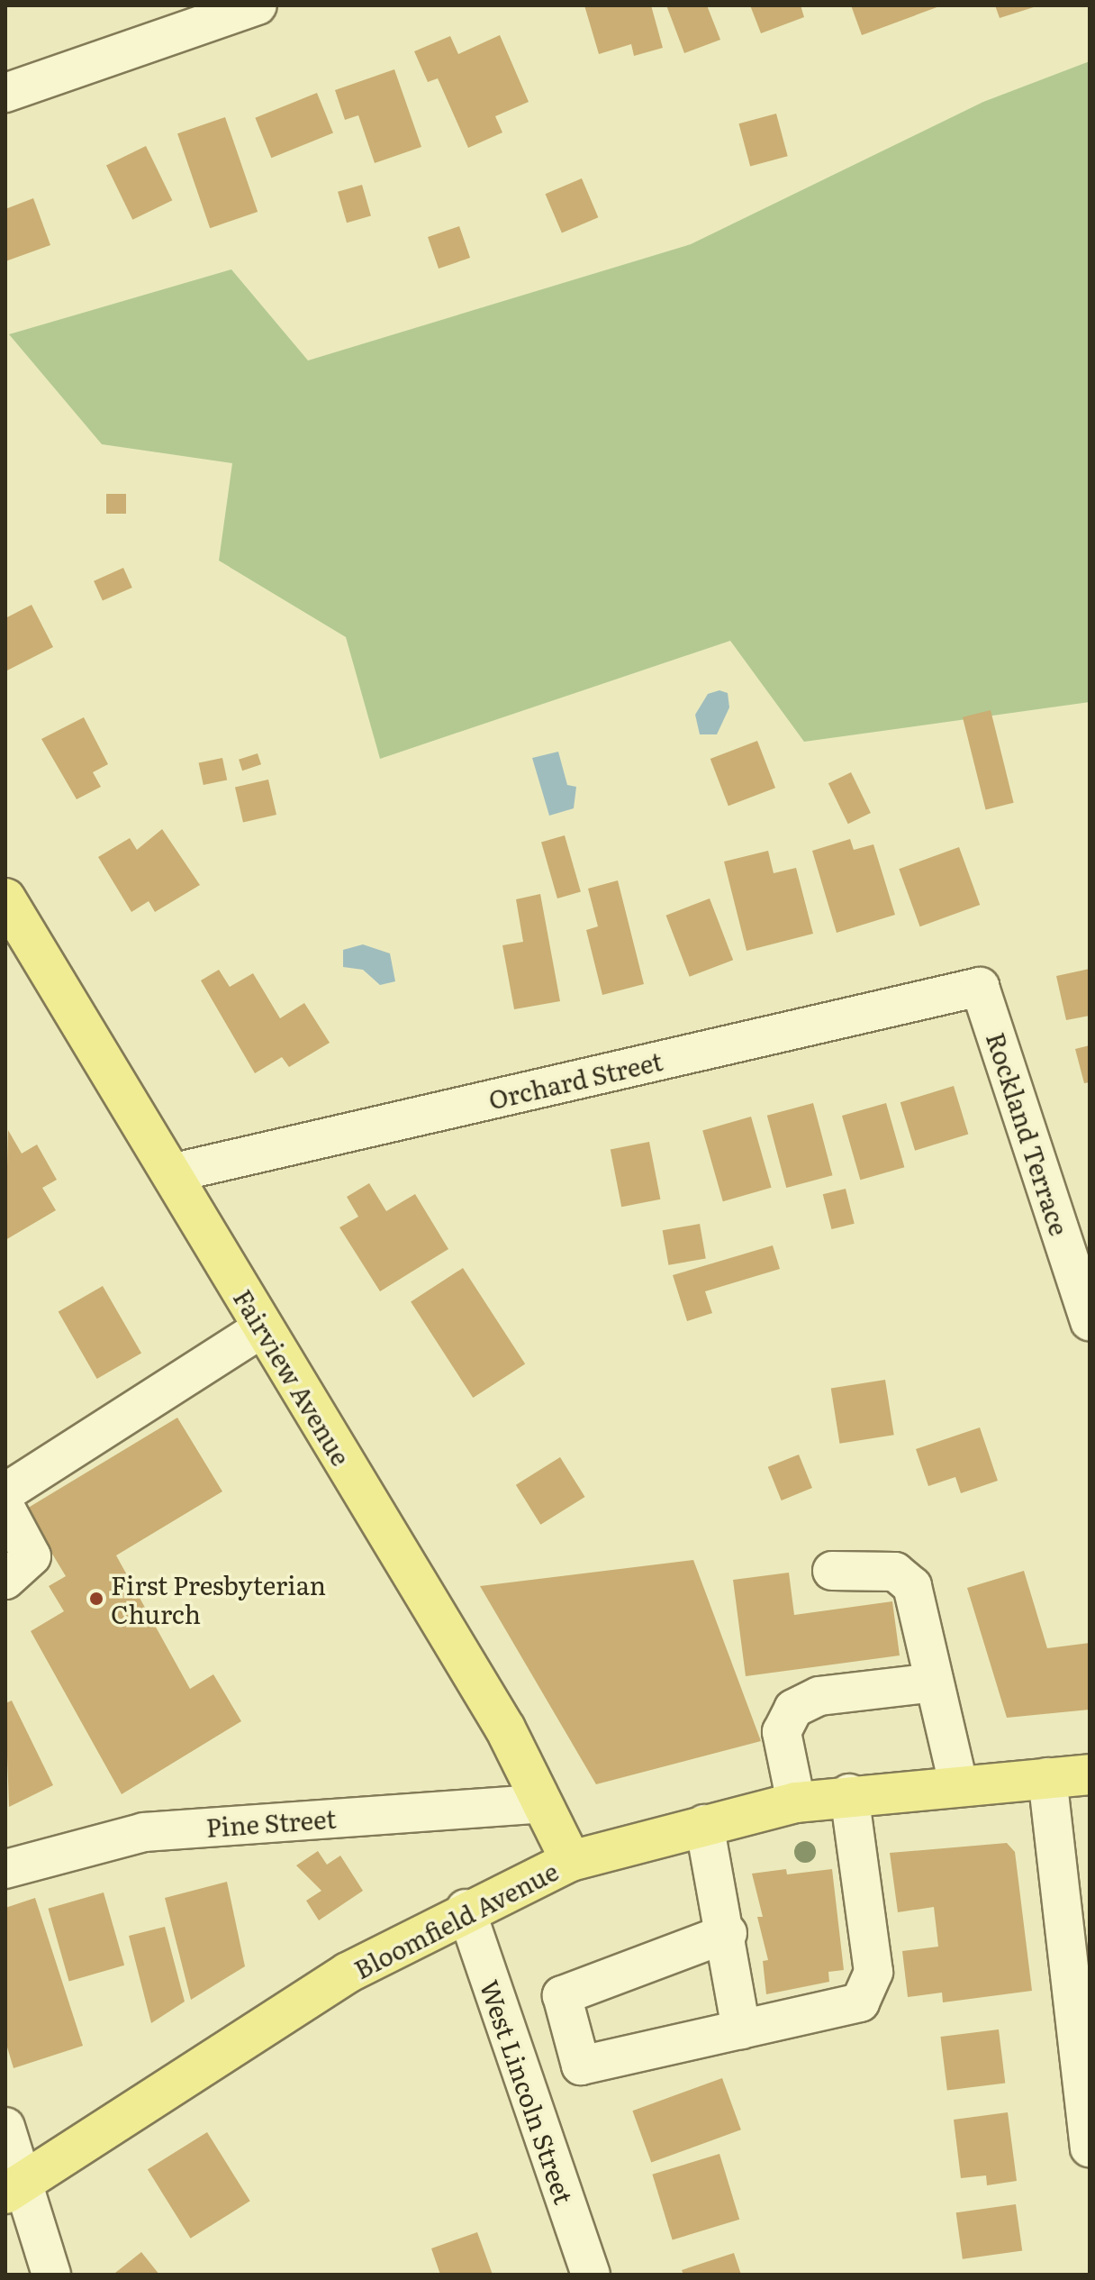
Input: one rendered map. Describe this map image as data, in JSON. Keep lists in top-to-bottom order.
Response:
{
  "streets": {
    "main road": ["Fairview Avenue", "Bloomfield Avenue"],
    "street": [
      "Orchard Street",
      "Rockland Terrace",
      "Pine Street",
      "West Lincoln Street"
    ]
  },
  "crossings": [
    ["Orchard Street", "Rockland Terrace"],
    ["Orchard Street", "Fairview Avenue"],
    ["Fairview Avenue", "Pine Street"],
    ["Fairview Avenue", "Bloomfield Avenue"],
    ["Bloomfield Avenue", "West Lincoln Street"]
  ],
  "places": ["First Presbyterian Church"]
}
